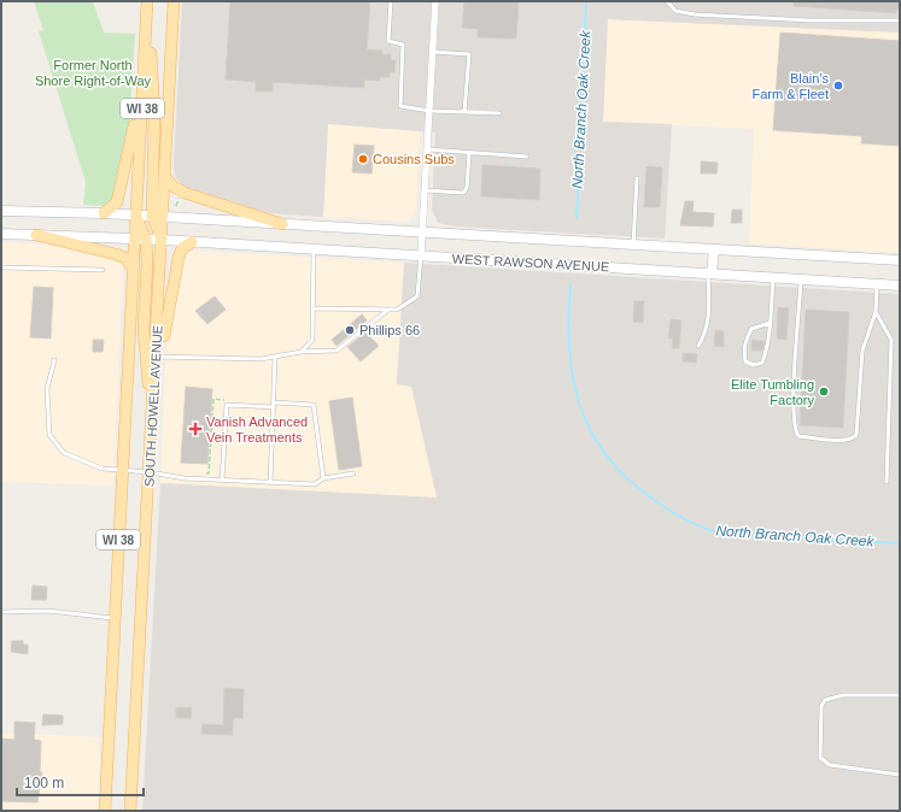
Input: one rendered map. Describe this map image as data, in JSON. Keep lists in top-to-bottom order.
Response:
{
  "streets": {
    "main road": ["WI 38", "WEST RAWSON AVENUE", "SOUTH HOWELL AVENUE"]
  },
  "crossings": [
    ["WEST RAWSON AVENUE", "SOUTH HOWELL AVENUE"]
  ],
  "water": ["North Branch Oak Creek"],
  "parks": ["Former North Shore Right-of-Way"],
  "places": {
    "other": [
      "Blain's Farm & Fleet",
      "Cousins Subs",
      "Phillips 66",
      "Elite Tumbling Factory"
    ],
    "health": ["Vanish Advanced Vein Treatments"]
  },
  "scale_bar": "100 m"
}
